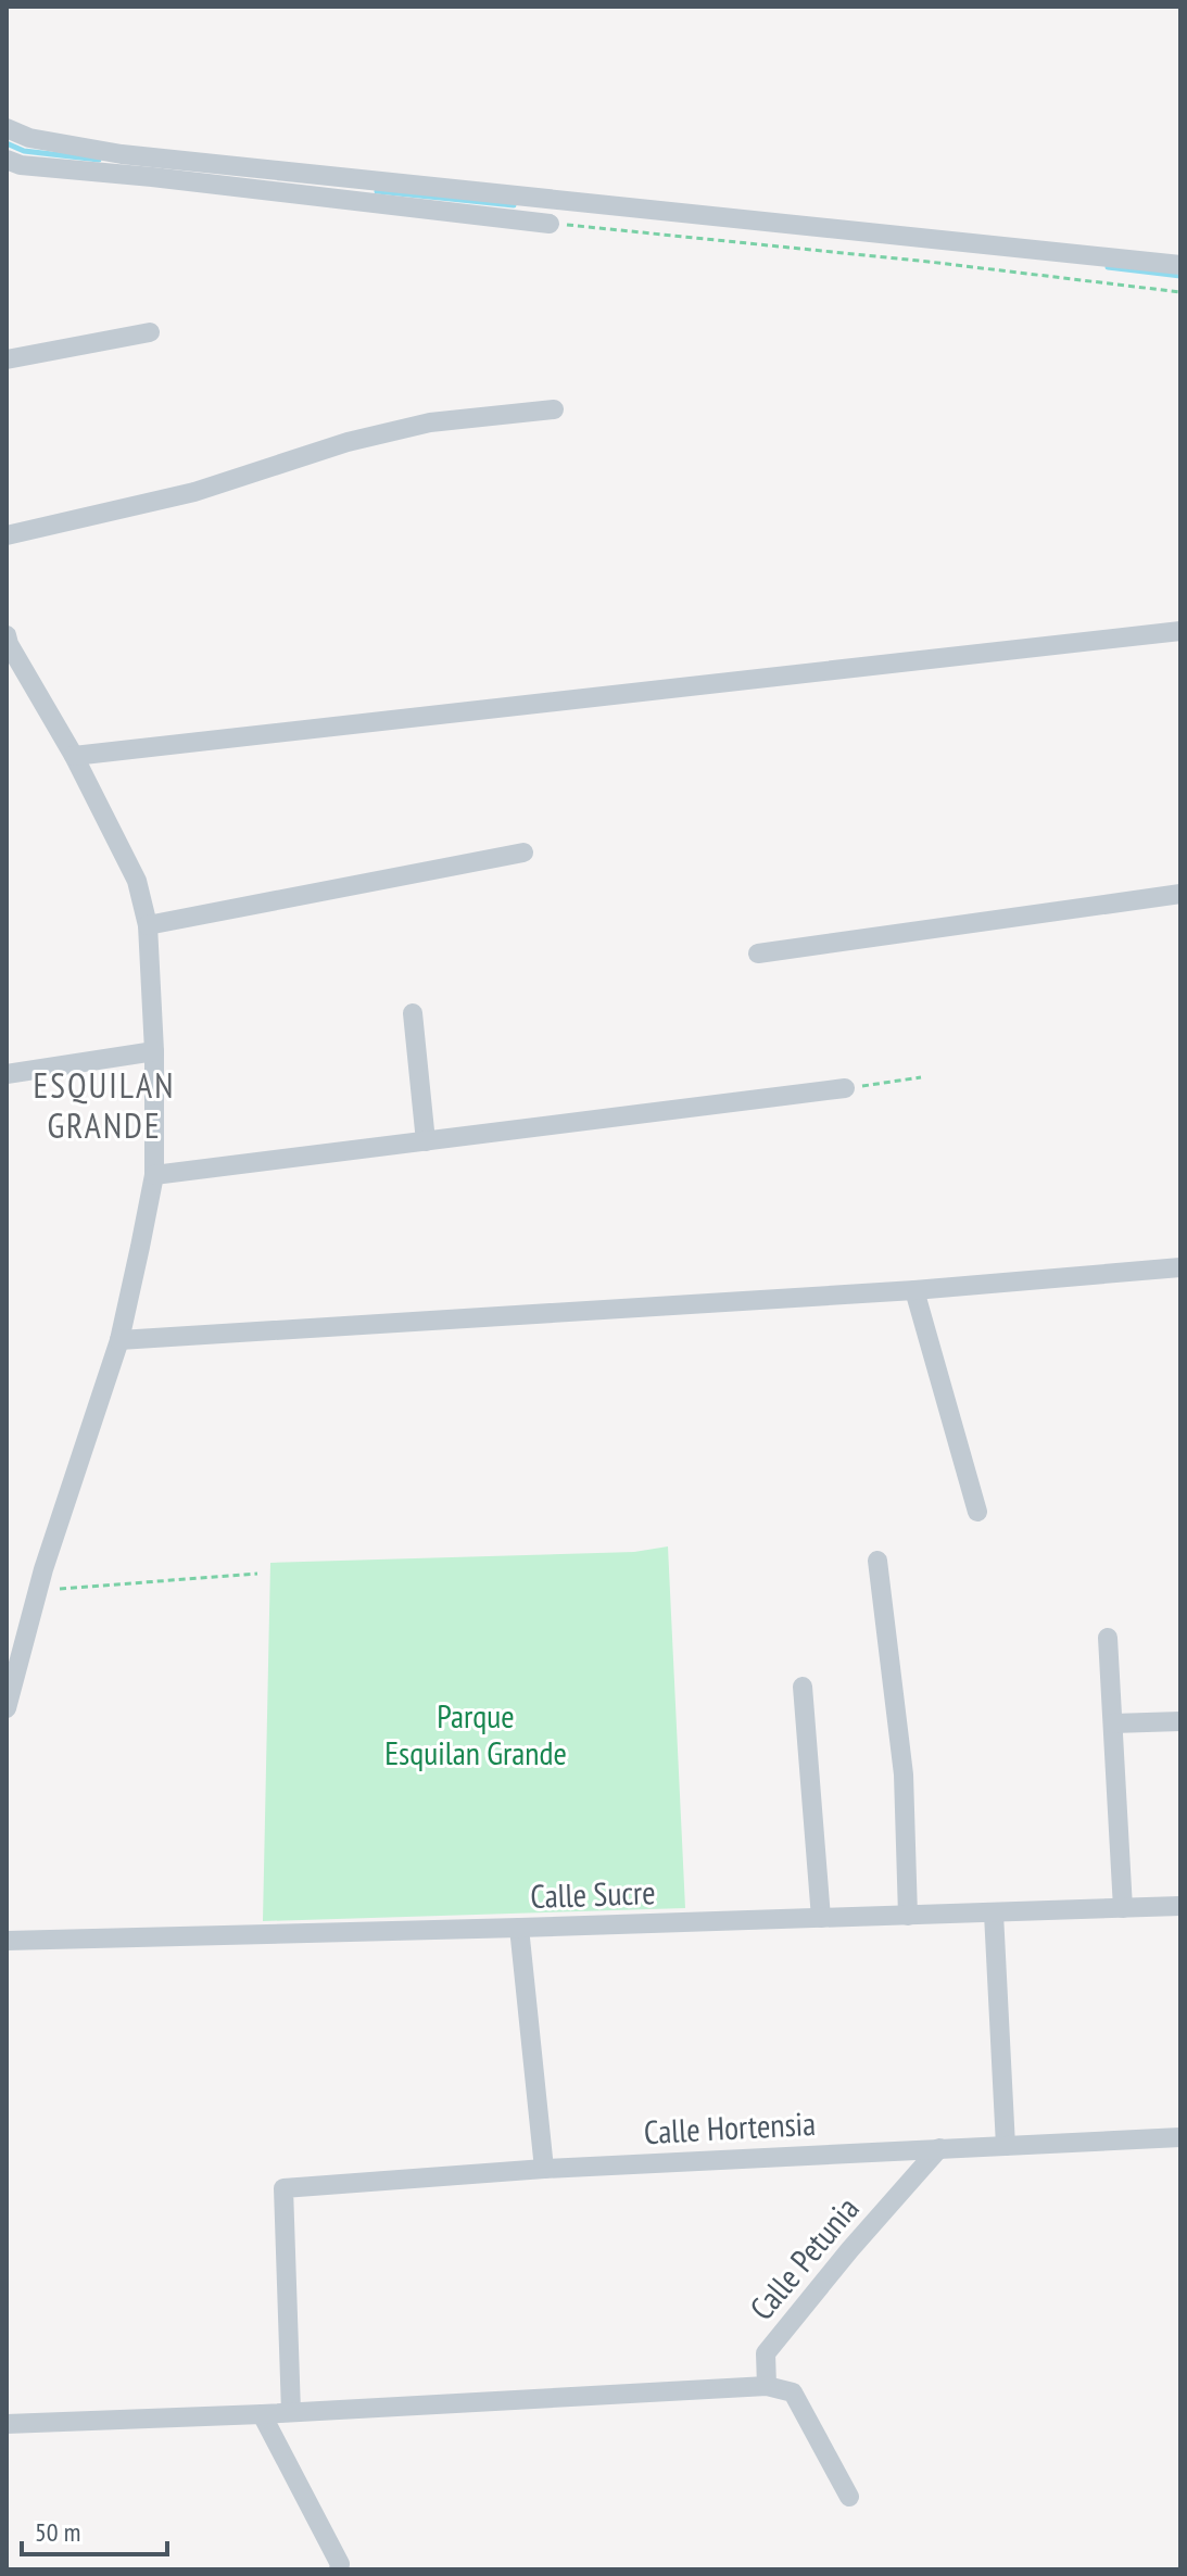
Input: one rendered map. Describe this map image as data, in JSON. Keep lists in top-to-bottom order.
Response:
{
  "streets": {
    "street": ["Calle Sucre", "Calle Hortensia", "Calle Petunia"]
  },
  "crossings": [
    ["Calle Hortensia", "Calle Petunia"]
  ],
  "districts": ["ESQUILAN GRANDE"],
  "parks": ["Parque Esquilan Grande"],
  "scale_bar": "50 m"
}
